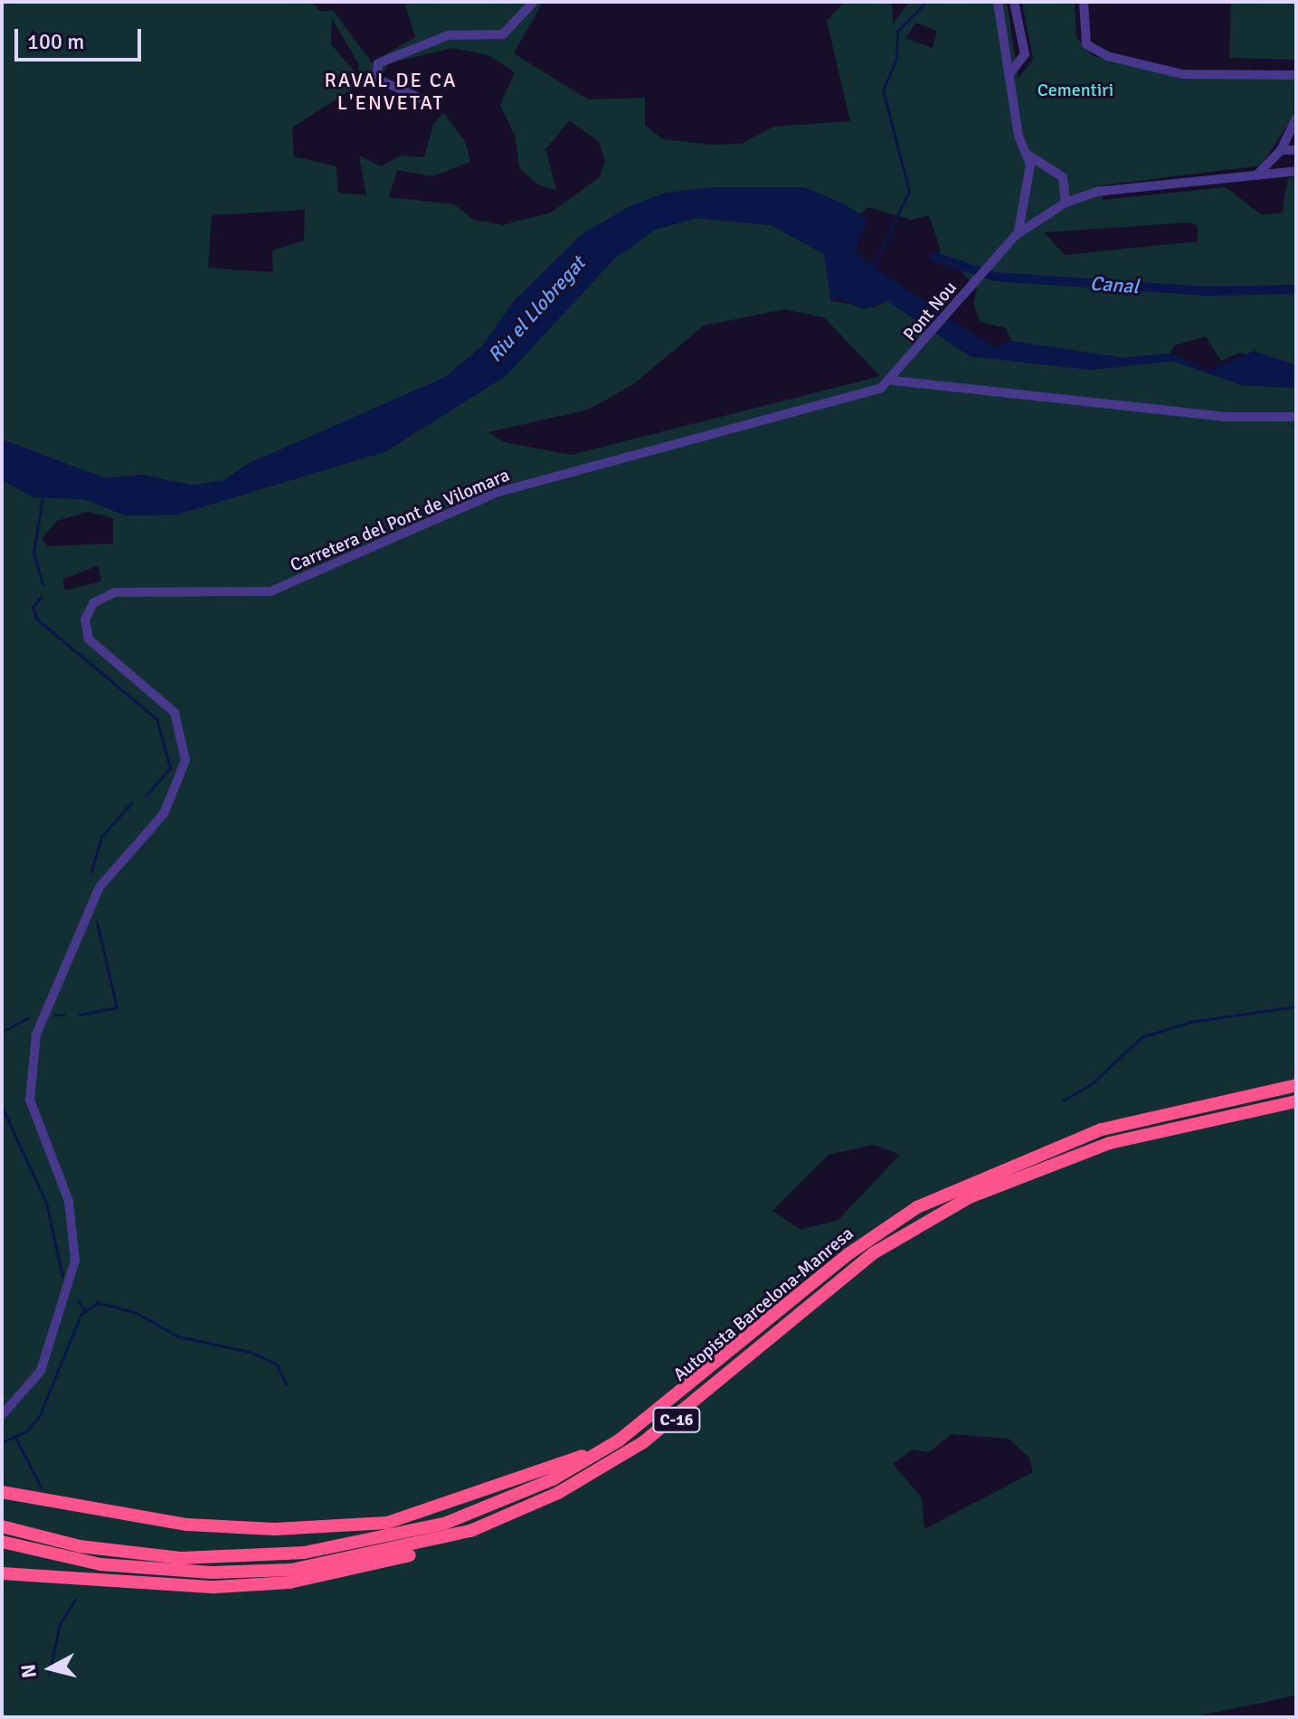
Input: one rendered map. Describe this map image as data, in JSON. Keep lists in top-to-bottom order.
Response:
{
  "streets": {
    "highway": ["Autopista Barcelona-Manresa", "C-16"],
    "street": ["Pont Nou", "Carretera del Pont de Vilomara"]
  },
  "crossings": [
    ["Pont Nou", "Carretera del Pont de Vilomara"]
  ],
  "districts": ["RAVAL DE CA L'ENVETAT"],
  "water": ["Canal", "Riu el Llobregat"],
  "parks": ["Cementiri"],
  "scale_bar": "100 m",
  "north": "left"
}
